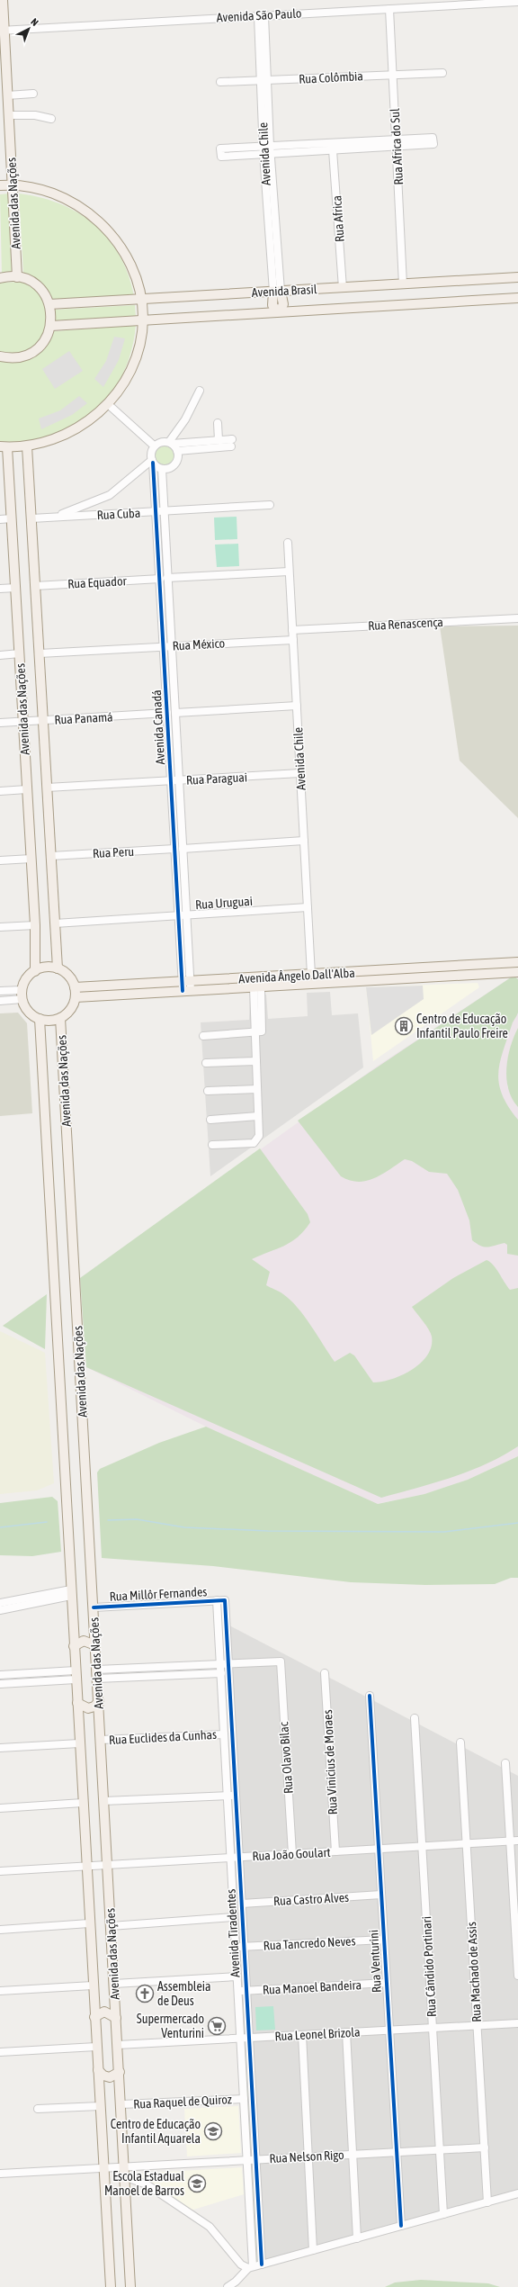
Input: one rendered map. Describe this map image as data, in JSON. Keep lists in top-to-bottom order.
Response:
{
  "streets": {
    "main road": ["Avenida das Nações", "Avenida Brasil", "Avenida Ângelo Dall'Alba"],
    "street": [
      "Avenida São Paulo",
      "Rua Colômbia",
      "Rua Africa do Sul",
      "Avenida Chile",
      "Rua Africa",
      "Rua Cuba",
      "Rua Equador",
      "Rua Renascença",
      "Rua México",
      "Rua Panamá",
      "Avenida Canadá",
      "Rua Paraguai",
      "Rua Peru",
      "Rua Uruguai",
      "Rua Millôr Fernandes",
      "Rua Euclides da Cunhas",
      "Rua Olavo Bilac",
      "Rua Vinicius de Moraes",
      "Rua João Goulart",
      "Rua Castro Alves",
      "Avenida Tiradentes",
      "Rua Tancredo Neves",
      "Rua Venturini",
      "Rua Cândido Portinari",
      "Rua Machado de Assis",
      "Rua Manoel Bandeira",
      "Rua Leonel Brizola",
      "Rua Raquel de Quiroz",
      "Rua Nelson Rigo"
    ]
  },
  "crossings": [
    ["Avenida São Paulo", "Rua Africa do Sul"],
    ["Avenida São Paulo", "Avenida Chile"],
    ["Avenida São Paulo", "Avenida das Nações"],
    ["Rua Colômbia", "Rua Africa do Sul"],
    ["Rua Colômbia", "Avenida Chile"],
    ["Rua Africa do Sul", "Avenida Brasil"],
    ["Avenida Chile", "Avenida Brasil"],
    ["Avenida Chile", "Rua Renascença"],
    ["Avenida Chile", "Rua México"],
    ["Avenida Chile", "Rua Paraguai"],
    ["Avenida Chile", "Rua Peru"],
    ["Avenida Chile", "Rua Uruguai"],
    ["Avenida Chile", "Avenida Ângelo Dall'Alba"],
    ["Avenida das Nações", "Rua Cuba"],
    ["Avenida das Nações", "Rua Equador"],
    ["Avenida das Nações", "Rua México"],
    ["Avenida das Nações", "Rua Panamá"],
    ["Avenida das Nações", "Rua Paraguai"],
    ["Avenida das Nações", "Rua Peru"],
    ["Avenida das Nações", "Rua Uruguai"],
    ["Avenida das Nações", "Avenida Ângelo Dall'Alba"],
    ["Avenida das Nações", "Rua Millôr Fernandes"],
    ["Avenida das Nações", "Rua Euclides da Cunhas"],
    ["Avenida das Nações", "Rua João Goulart"],
    ["Avenida das Nações", "Rua Leonel Brizola"],
    ["Avenida das Nações", "Rua Raquel de Quiroz"],
    ["Avenida das Nações", "Rua Nelson Rigo"],
    ["Rua Africa", "Avenida Brasil"],
    ["Rua Cuba", "Avenida Canadá"],
    ["Rua Equador", "Avenida Canadá"],
    ["Rua México", "Avenida Canadá"],
    ["Rua Panamá", "Avenida Canadá"],
    ["Avenida Canadá", "Rua Paraguai"],
    ["Avenida Canadá", "Rua Peru"],
    ["Avenida Canadá", "Rua Uruguai"],
    ["Avenida Canadá", "Avenida Ângelo Dall'Alba"],
    ["Rua Millôr Fernandes", "Avenida Tiradentes"],
    ["Rua Euclides da Cunhas", "Avenida Tiradentes"],
    ["Rua Olavo Bilac", "Rua João Goulart"],
    ["Rua Olavo Bilac", "Avenida Tiradentes"],
    ["Rua Vinicius de Moraes", "Rua João Goulart"],
    ["Rua João Goulart", "Avenida Tiradentes"],
    ["Rua João Goulart", "Rua Venturini"],
    ["Rua João Goulart", "Rua Cândido Portinari"],
    ["Rua João Goulart", "Rua Machado de Assis"],
    ["Rua Castro Alves", "Avenida Tiradentes"],
    ["Rua Castro Alves", "Rua Venturini"],
    ["Avenida Tiradentes", "Rua Tancredo Neves"],
    ["Avenida Tiradentes", "Rua Manoel Bandeira"],
    ["Avenida Tiradentes", "Rua Leonel Brizola"],
    ["Avenida Tiradentes", "Rua Raquel de Quiroz"],
    ["Avenida Tiradentes", "Rua Nelson Rigo"],
    ["Rua Tancredo Neves", "Rua Venturini"],
    ["Rua Venturini", "Rua Manoel Bandeira"],
    ["Rua Venturini", "Rua Leonel Brizola"],
    ["Rua Venturini", "Rua Nelson Rigo"],
    ["Rua Cândido Portinari", "Rua Leonel Brizola"],
    ["Rua Cândido Portinari", "Rua Nelson Rigo"],
    ["Rua Machado de Assis", "Rua Leonel Brizola"],
    ["Rua Machado de Assis", "Rua Nelson Rigo"]
  ],
  "places": {
    "building": ["Centro de Educação Infantil Paulo Freire"],
    "church": ["Assembleia de Deus"],
    "supermarket": ["Supermercado Venturini"],
    "school or university": ["Centro de Educação Infantil Aquarela", "Escola Estadual Manoel de Barros"]
  },
  "north": "top right"
}
